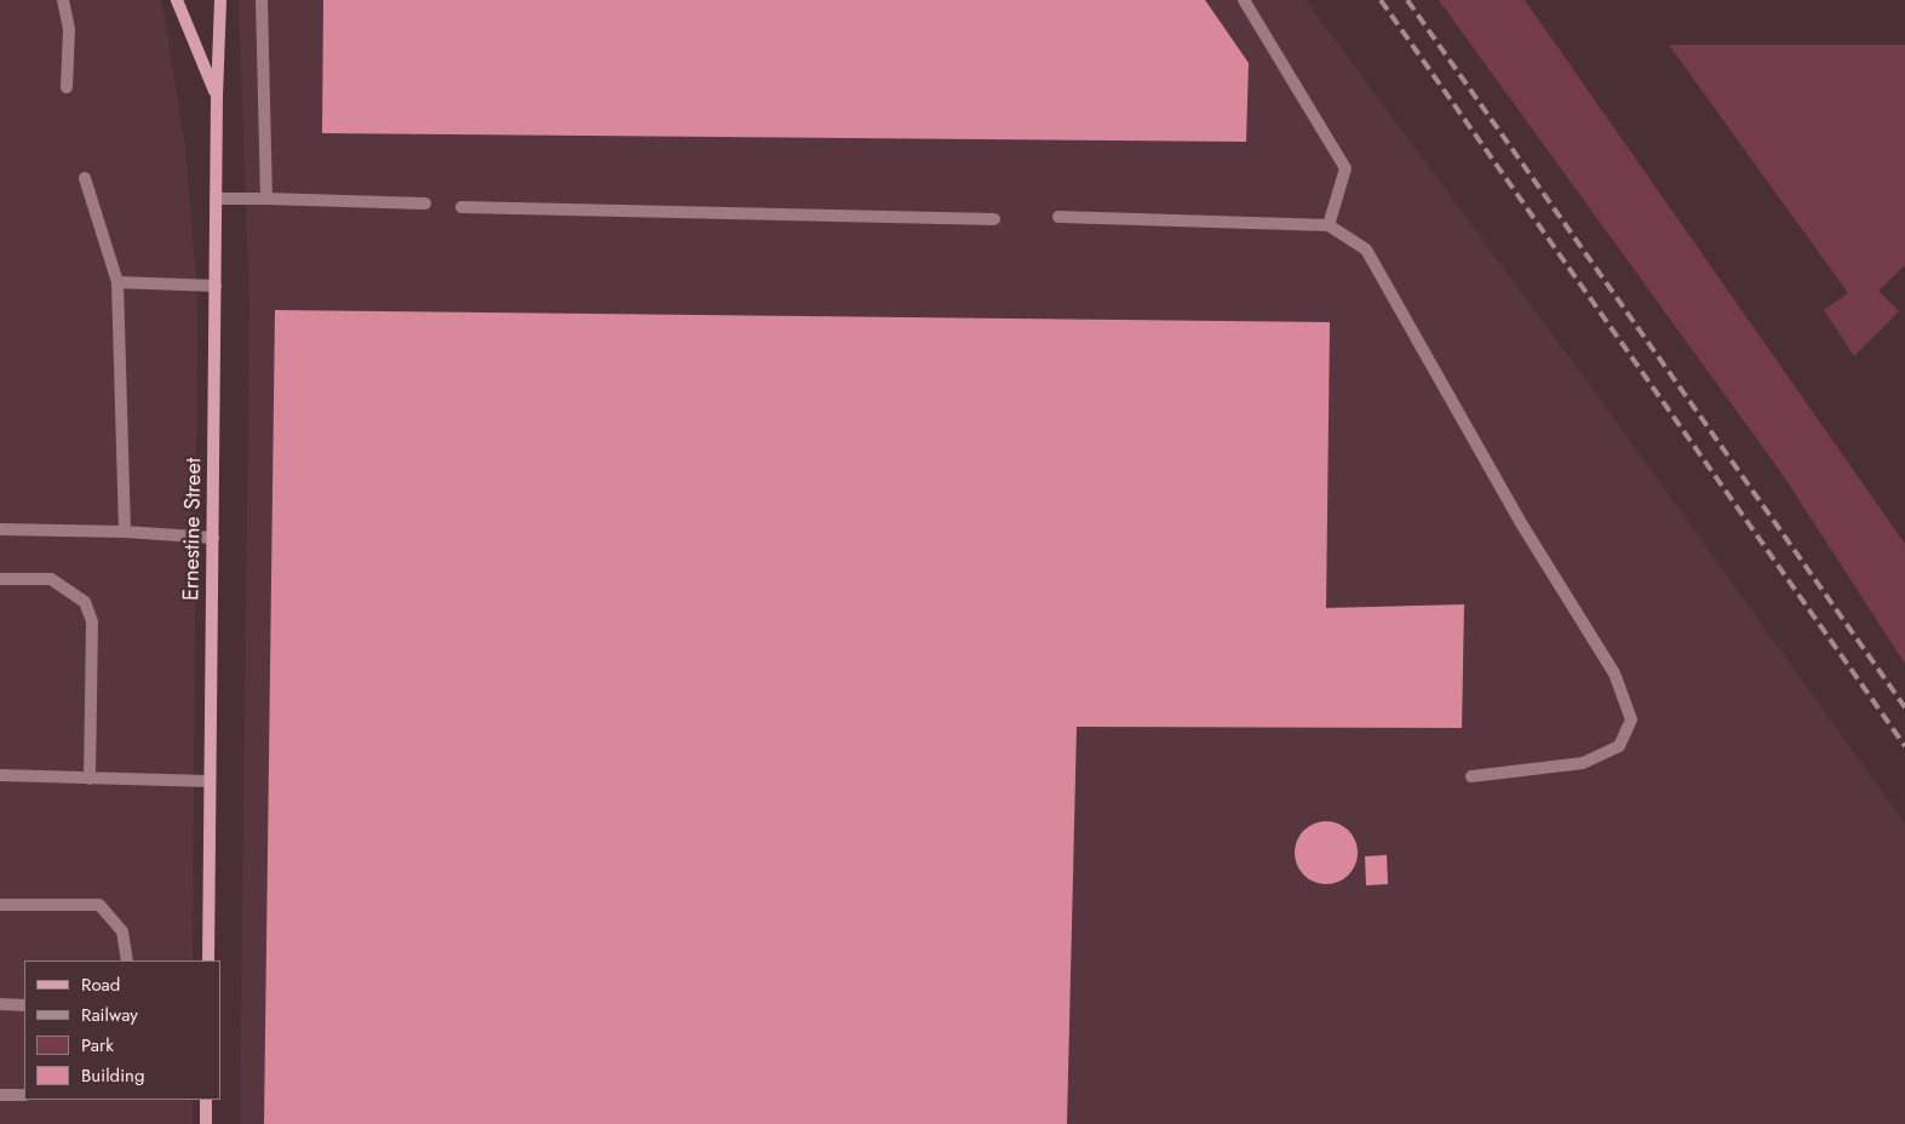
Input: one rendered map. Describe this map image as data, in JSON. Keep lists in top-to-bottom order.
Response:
{
  "streets": {
    "main road": ["Ernestine Street"]
  },
  "legend": [
    "Road",
    "Railway",
    "Park",
    "Building"
  ]
}
